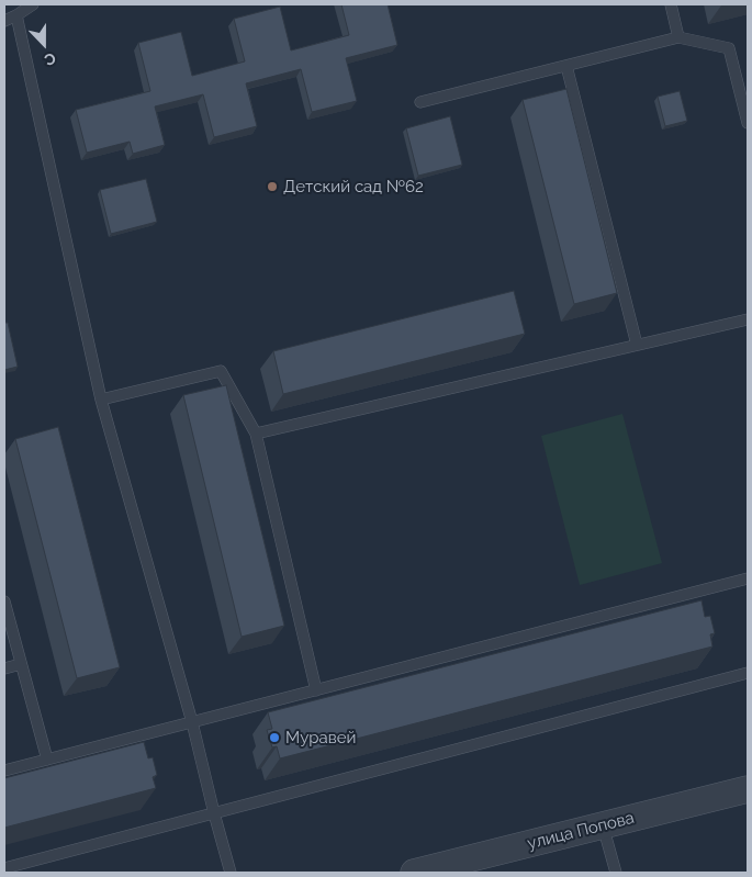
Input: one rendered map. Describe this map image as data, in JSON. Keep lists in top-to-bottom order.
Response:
{
  "streets": {
    "street": ["улица Попова"]
  },
  "places": ["Детский сад №62", "Муравей"],
  "north": "bottom"
}
